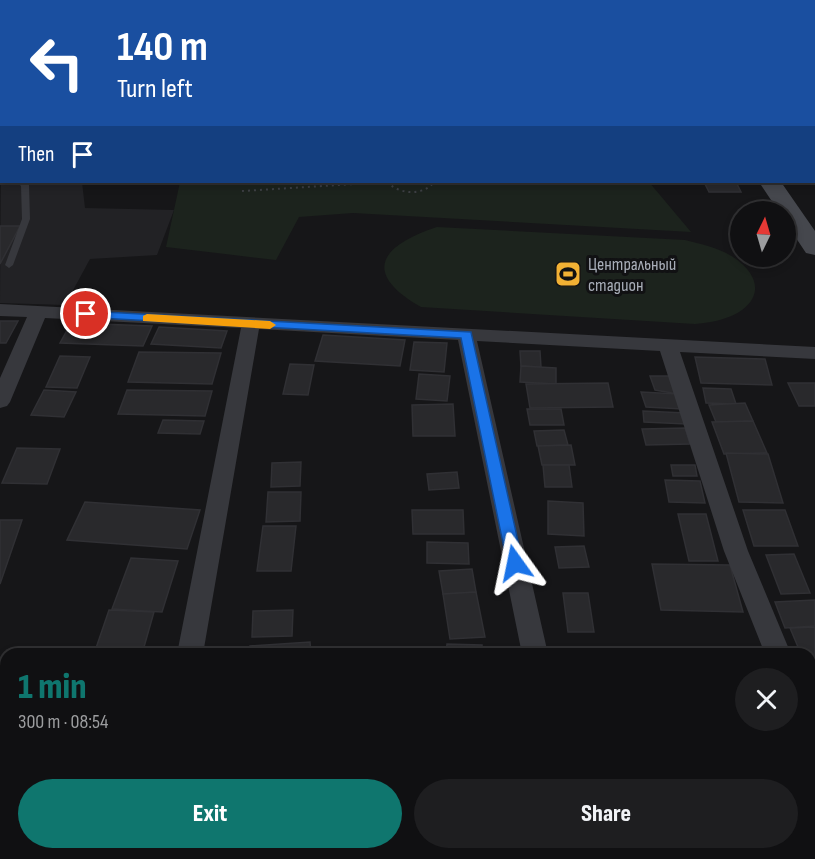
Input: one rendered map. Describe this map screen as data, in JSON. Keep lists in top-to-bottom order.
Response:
{
  "places": {
    "sports": ["Центральный стадион"]
  },
  "north": "top",
  "page": {
    "turn": ["140 m", "Turn left"],
    "then": "Then",
    "heading": ["1 min", "300 m · 08:54"],
    "buttons": ["Exit", "Share"]
  }
}
